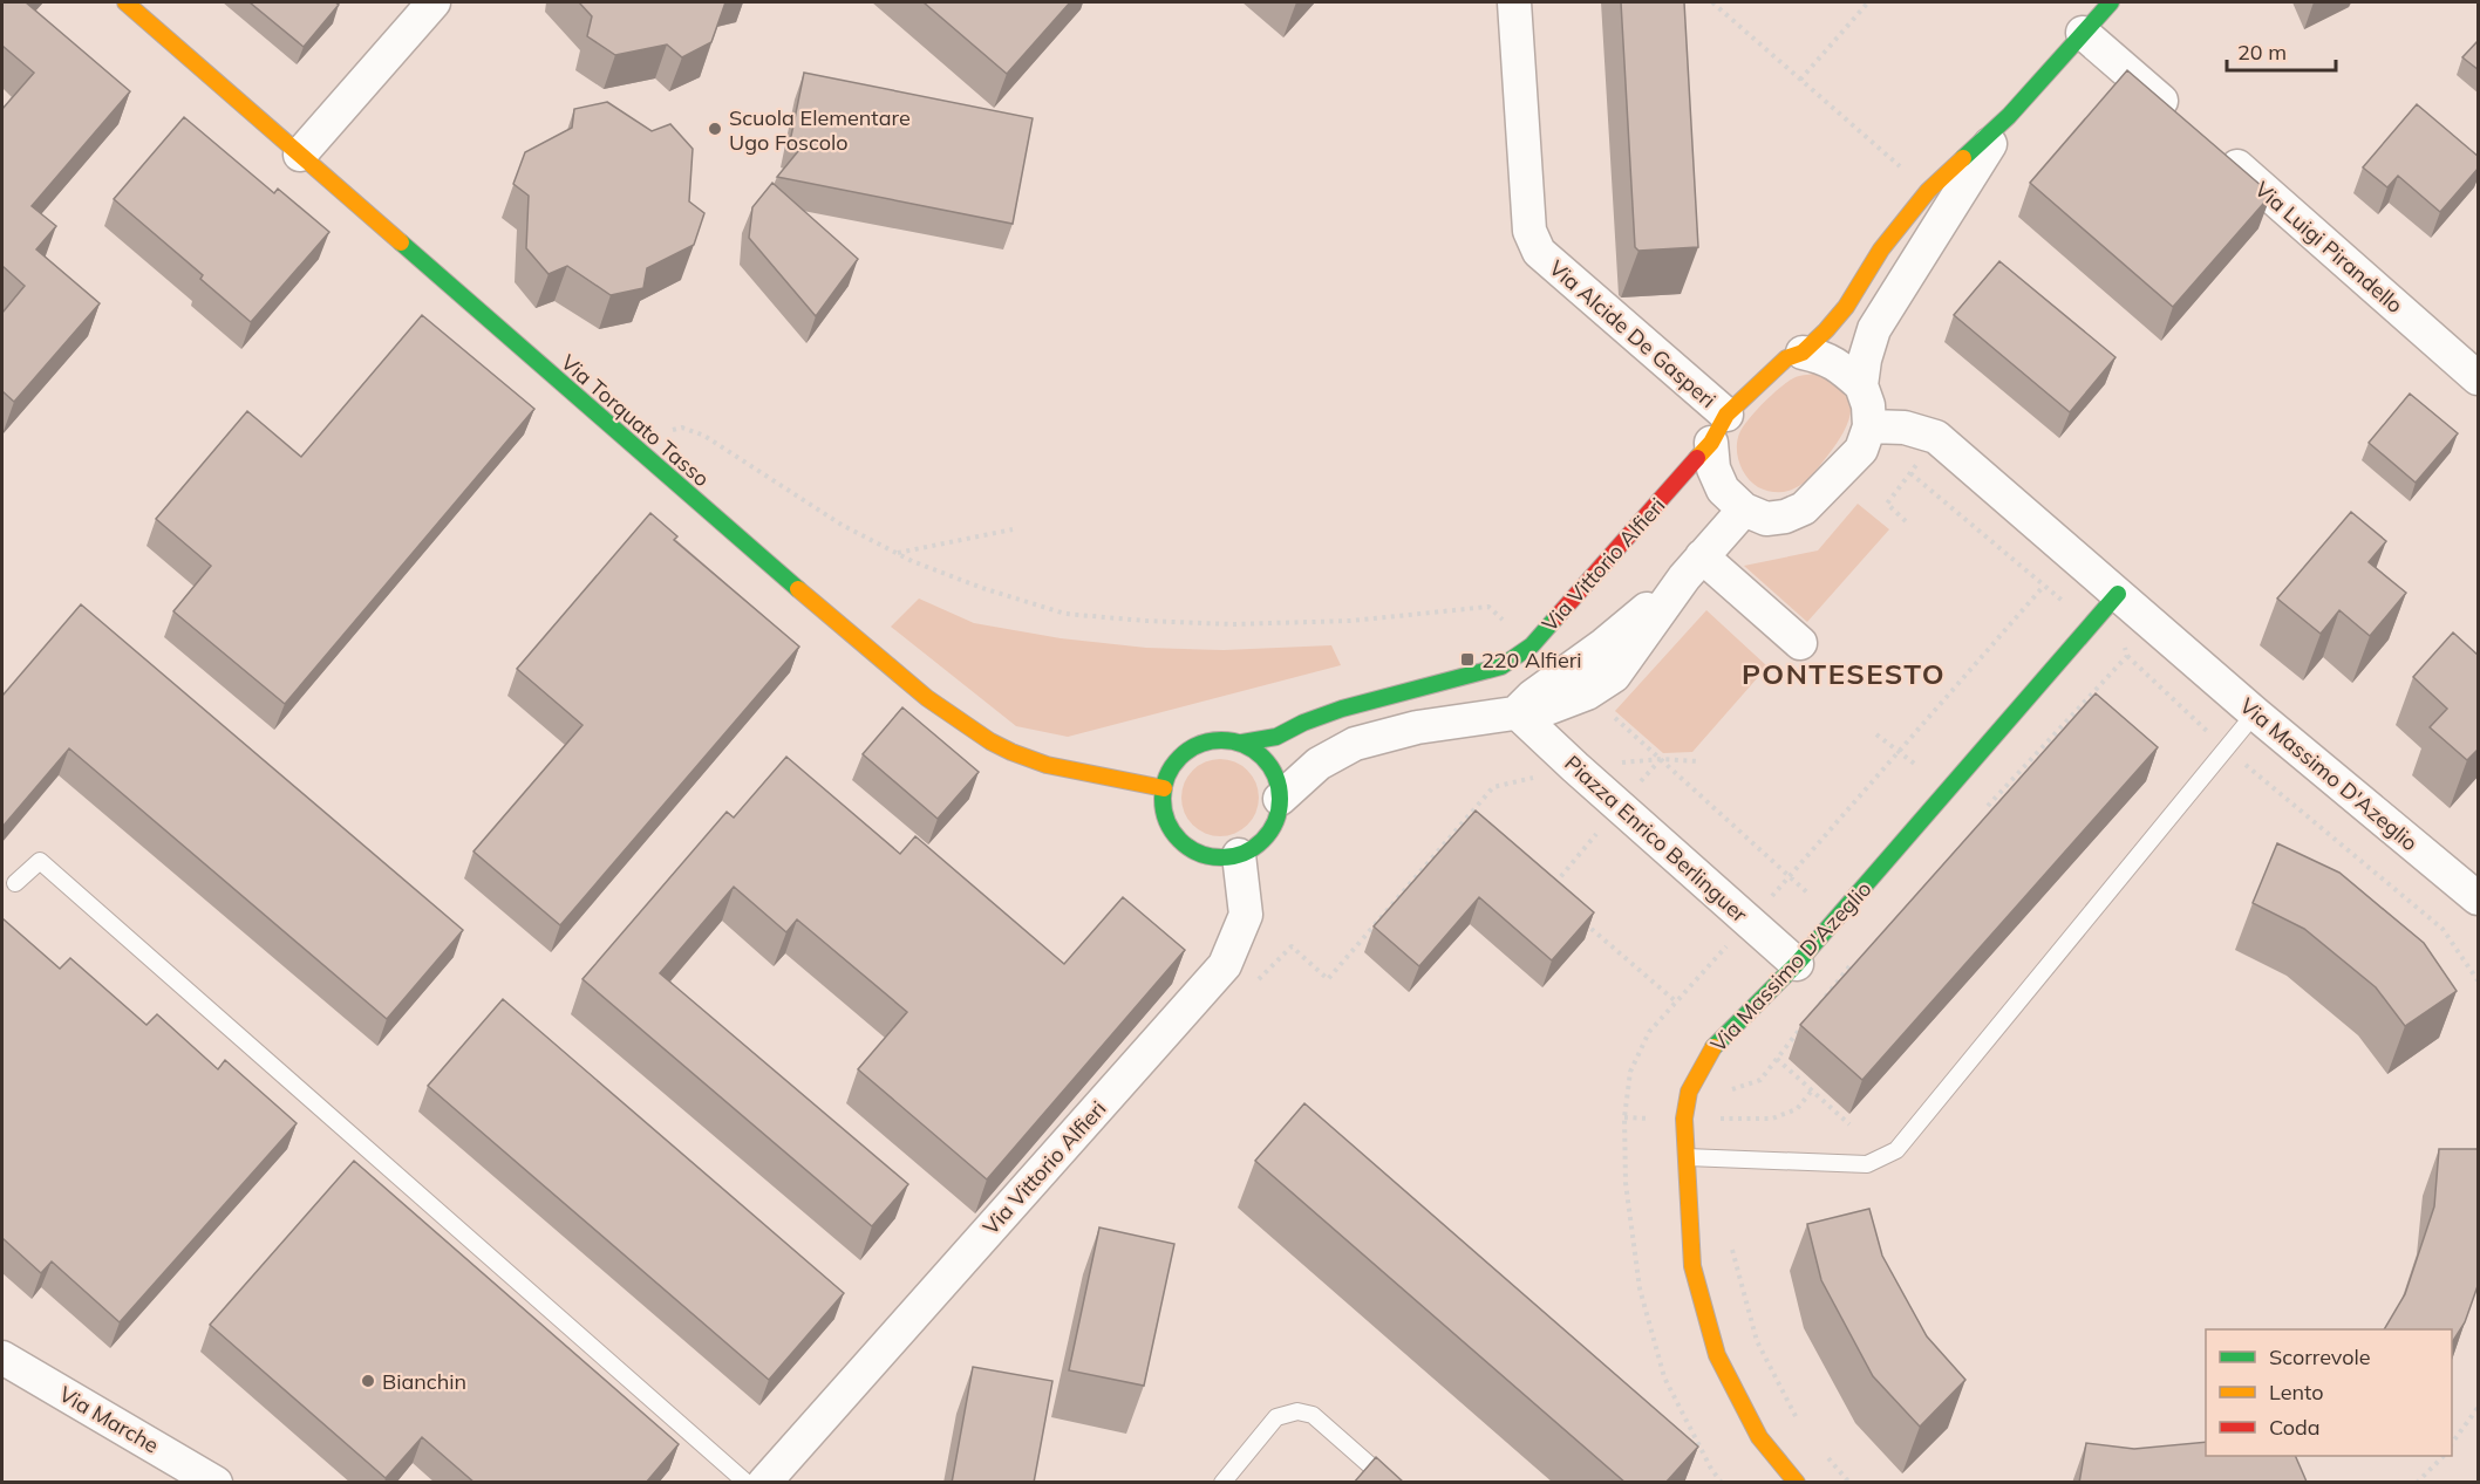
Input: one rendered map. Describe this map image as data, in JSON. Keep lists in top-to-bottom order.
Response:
{
  "streets": {
    "street": [
      "Via Luigi Pirandello",
      "Via Alcide De Gasperi",
      "Via Torquato Tasso",
      "Via Vittorio Alfieri",
      "Via Massimo D'Azeglio",
      "Piazza Enrico Berlinguer",
      "Via Marche"
    ]
  },
  "crossings": [
    ["Via Alcide De Gasperi", "Via Vittorio Alfieri"],
    ["Via Alcide De Gasperi", "Via Massimo D'Azeglio"],
    ["Via Torquato Tasso", "Via Vittorio Alfieri"],
    ["Via Vittorio Alfieri", "Via Massimo D'Azeglio"],
    ["Via Massimo D'Azeglio", "Piazza Enrico Berlinguer"]
  ],
  "districts": ["PONTESESTO"],
  "places": {
    "other": ["Scuola Elementare Ugo Foscolo", "Bianchin"],
    "transit": ["220 Alfieri"]
  },
  "legend": ["Scorrevole", "Lento", "Coda"],
  "scale_bar": "20 m"
}
